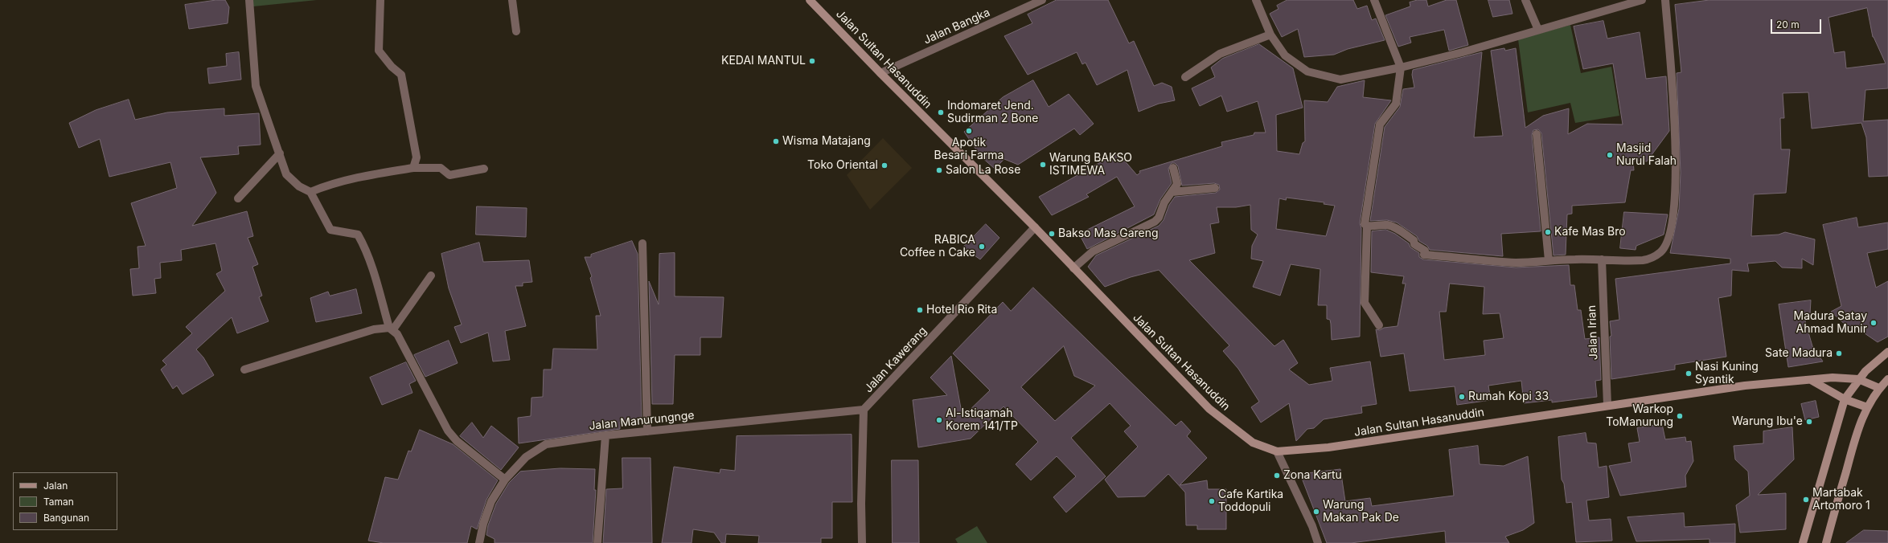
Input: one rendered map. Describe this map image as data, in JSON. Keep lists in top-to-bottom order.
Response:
{
  "streets": {
    "main road": ["Jalan Sultan Hasanuddin"],
    "street": [
      "Jalan Bangka",
      "Jalan Irian",
      "Jalan Kawerang",
      "Jalan Manurungnge"
    ]
  },
  "crossings": [
    ["Jalan Bangka", "Jalan Sultan Hasanuddin"],
    ["Jalan Sultan Hasanuddin", "Jalan Irian"],
    ["Jalan Sultan Hasanuddin", "Jalan Kawerang"],
    ["Jalan Kawerang", "Jalan Manurungnge"]
  ],
  "places": [
    "KEDAI MANTUL",
    "Indomaret Jend. Sudirman 2 Bone",
    "Apotik Besari Farma",
    "Wisma Matajang",
    "Masjid Nurul Falah",
    "Warung BAKSO ISTIMEWA",
    "Toko Oriental",
    "Salon La Rose",
    "Kafe Mas Bro",
    "Bakso Mas Gareng",
    "RABICA Coffee n Cake",
    "Hotel Rio Rita",
    "Madura Satay Ahmad Munir",
    "Sate Madura",
    "Nasi Kuning Syantik",
    "Rumah Kopi 33",
    "Warkop ToManurung",
    "Al-Istiqamah Korem 141/TP",
    "Warung Ibu'e",
    "Zona Kartu",
    "Martabak Artomoro 1",
    "Cafe Kartika Toddopuli",
    "Warung Makan Pak De"
  ],
  "legend": ["Jalan", "Taman", "Bangunan"],
  "scale_bar": "20 m"
}
